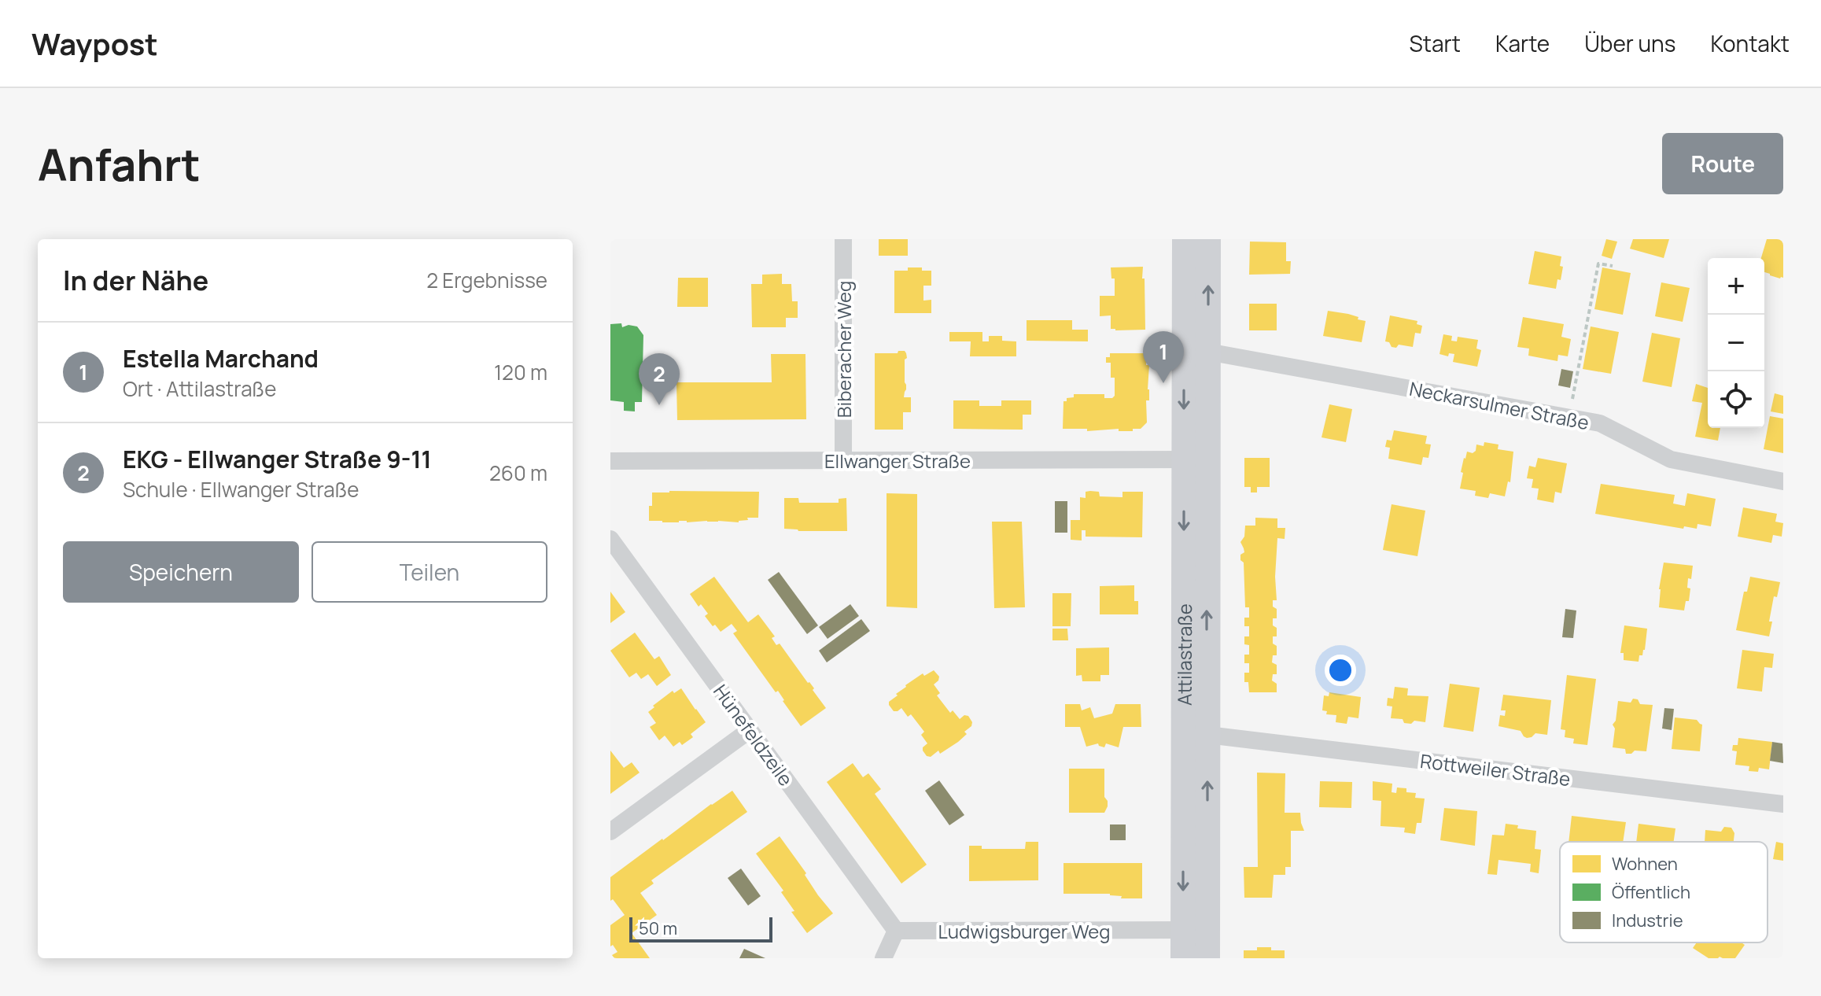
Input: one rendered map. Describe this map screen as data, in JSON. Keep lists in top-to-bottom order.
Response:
{
  "streets": {
    "main road": ["Attilastraße"],
    "street": [
      "Biberacher Weg",
      "Neckarsulmer Straße",
      "Ellwanger Straße",
      "Hünefeldzeile",
      "Rottweiler Straße",
      "Ludwigsburger Weg"
    ]
  },
  "crossings": [
    ["Biberacher Weg", "Ellwanger Straße"],
    ["Neckarsulmer Straße", "Attilastraße"],
    ["Ellwanger Straße", "Attilastraße"],
    ["Attilastraße", "Rottweiler Straße"],
    ["Attilastraße", "Ludwigsburger Weg"],
    ["Hünefeldzeile", "Ludwigsburger Weg"]
  ],
  "legend": ["Wohnen", "Öffentlich", "Industrie"],
  "scale_bar": "50 m",
  "page": {
    "header": "Waypost",
    "nav": [
      "Start",
      "Karte",
      "Über uns",
      "Kontakt"
    ],
    "buttons": [
      "Route",
      ["Speichern", "Teilen"]
    ],
    "title": "Anfahrt",
    "heading": ["In der Nähe", "2 Ergebnisse"],
    "map_buttons": ["+", "−"],
    "list": [
      {
        "mark": "1",
        "name": "Estella Marchand",
        "note": "Ort · Attilastraße",
        "value": "120 m"
      },
      {
        "mark": "2",
        "name": "EKG - Ellwanger Straße 9-11",
        "note": "Schule · Ellwanger Straße",
        "value": "260 m"
      }
    ],
    "pins": ["1", "2"],
    "scale": "50 m"
  }
}
